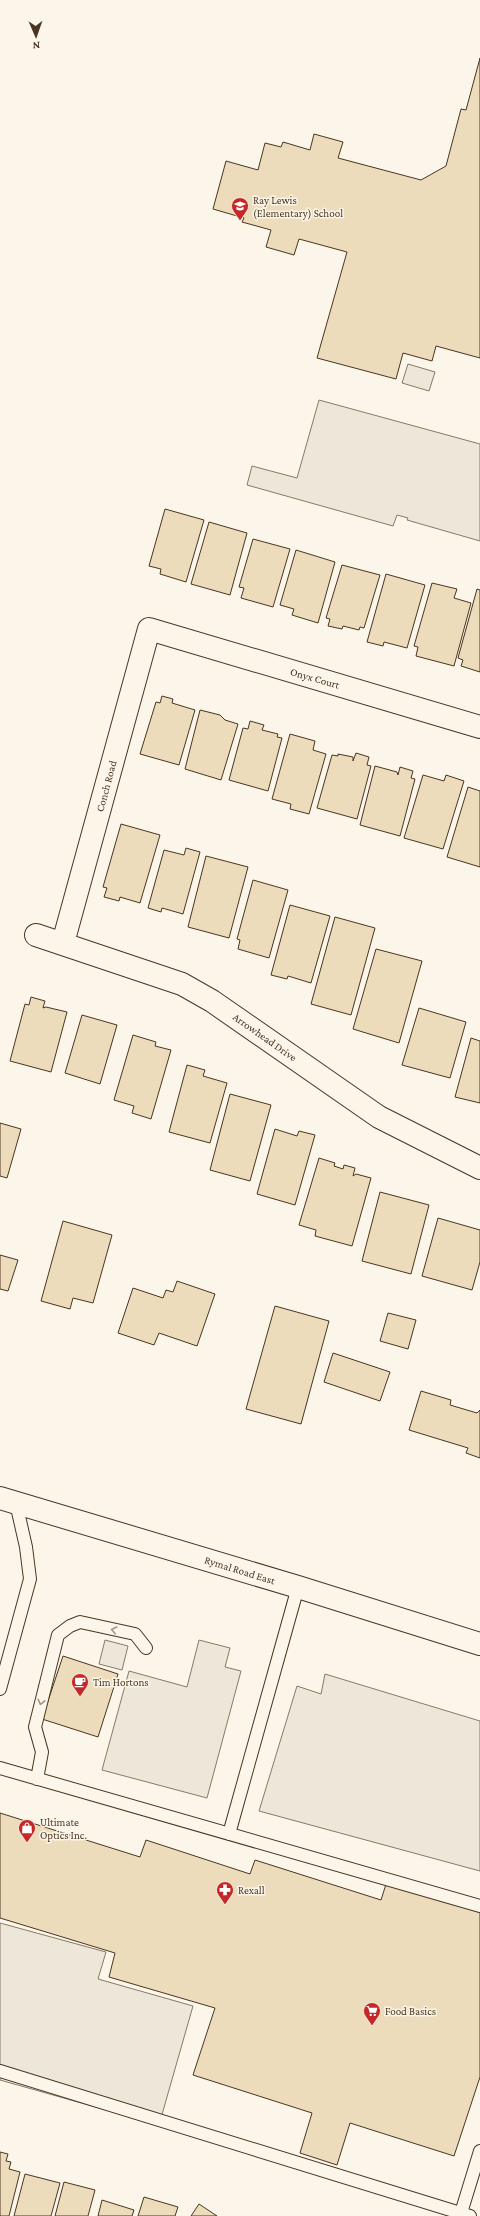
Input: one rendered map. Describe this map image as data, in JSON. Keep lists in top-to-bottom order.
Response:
{
  "streets": {
    "street": [
      "Onyx Court",
      "Conch Road",
      "Arrowhead Drive",
      "Rymal Road East"
    ]
  },
  "crossings": [
    ["Onyx Court", "Conch Road"],
    ["Conch Road", "Arrowhead Drive"]
  ],
  "places": {
    "school or university": ["Ray Lewis (Elementary) School"],
    "cafe": ["Tim Hortons"],
    "shop": ["Ultimate Optics Inc."],
    "pharmacy": ["Rexall"],
    "supermarket": ["Food Basics"]
  },
  "north": "bottom"
}
